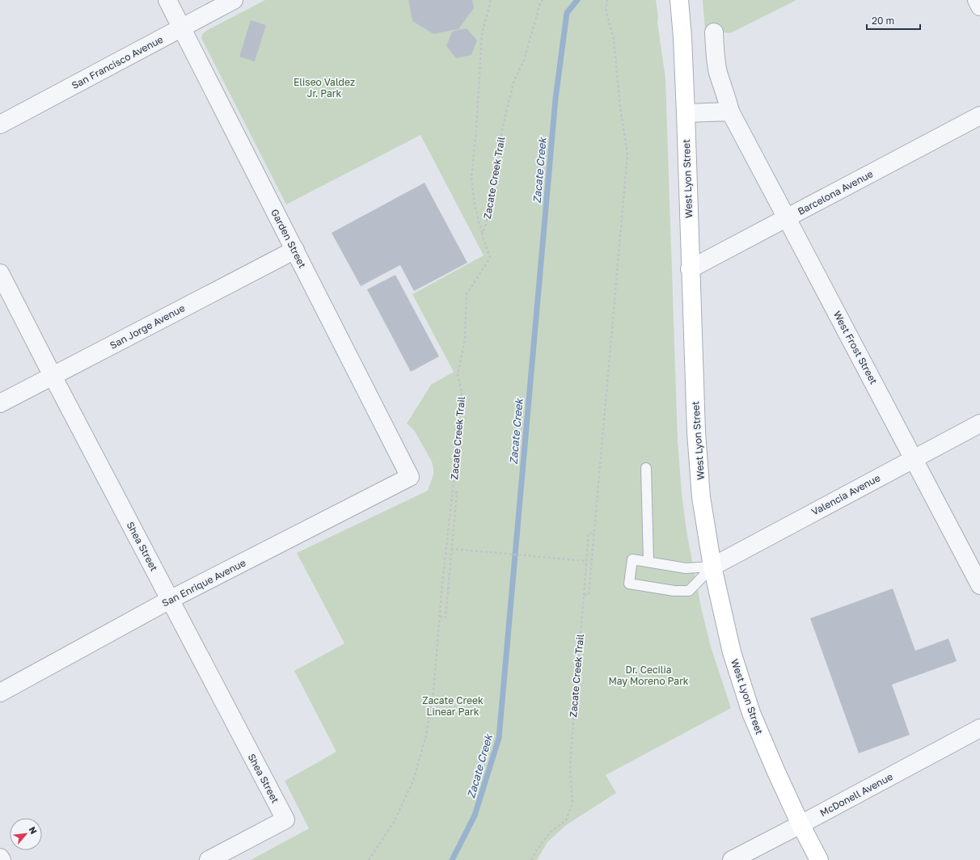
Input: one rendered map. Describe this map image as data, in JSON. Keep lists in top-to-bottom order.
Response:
{
  "streets": {
    "main road": ["West Lyon Street"],
    "street": [
      "San Francisco Avenue",
      "Barcelona Avenue",
      "Garden Street",
      "San Jorge Avenue",
      "West Frost Street",
      "Valencia Avenue",
      "Shea Street",
      "San Enrique Avenue",
      "McDonell Avenue"
    ],
    "path": ["Zacate Creek Trail"]
  },
  "crossings": [
    ["San Francisco Avenue", "Garden Street"],
    ["West Lyon Street", "Barcelona Avenue"],
    ["West Lyon Street", "Valencia Avenue"],
    ["West Lyon Street", "McDonell Avenue"],
    ["Barcelona Avenue", "West Frost Street"],
    ["Garden Street", "San Jorge Avenue"],
    ["Garden Street", "San Enrique Avenue"],
    ["San Jorge Avenue", "Shea Street"],
    ["West Frost Street", "Valencia Avenue"],
    ["Shea Street", "San Enrique Avenue"]
  ],
  "water": ["Zacate Creek"],
  "parks": ["Eliseo Valdez Jr. Park", "Dr. Cecilia May Moreno Park", "Zacate Creek Linear Park"],
  "scale_bar": "20 m",
  "north": "top right"
}
